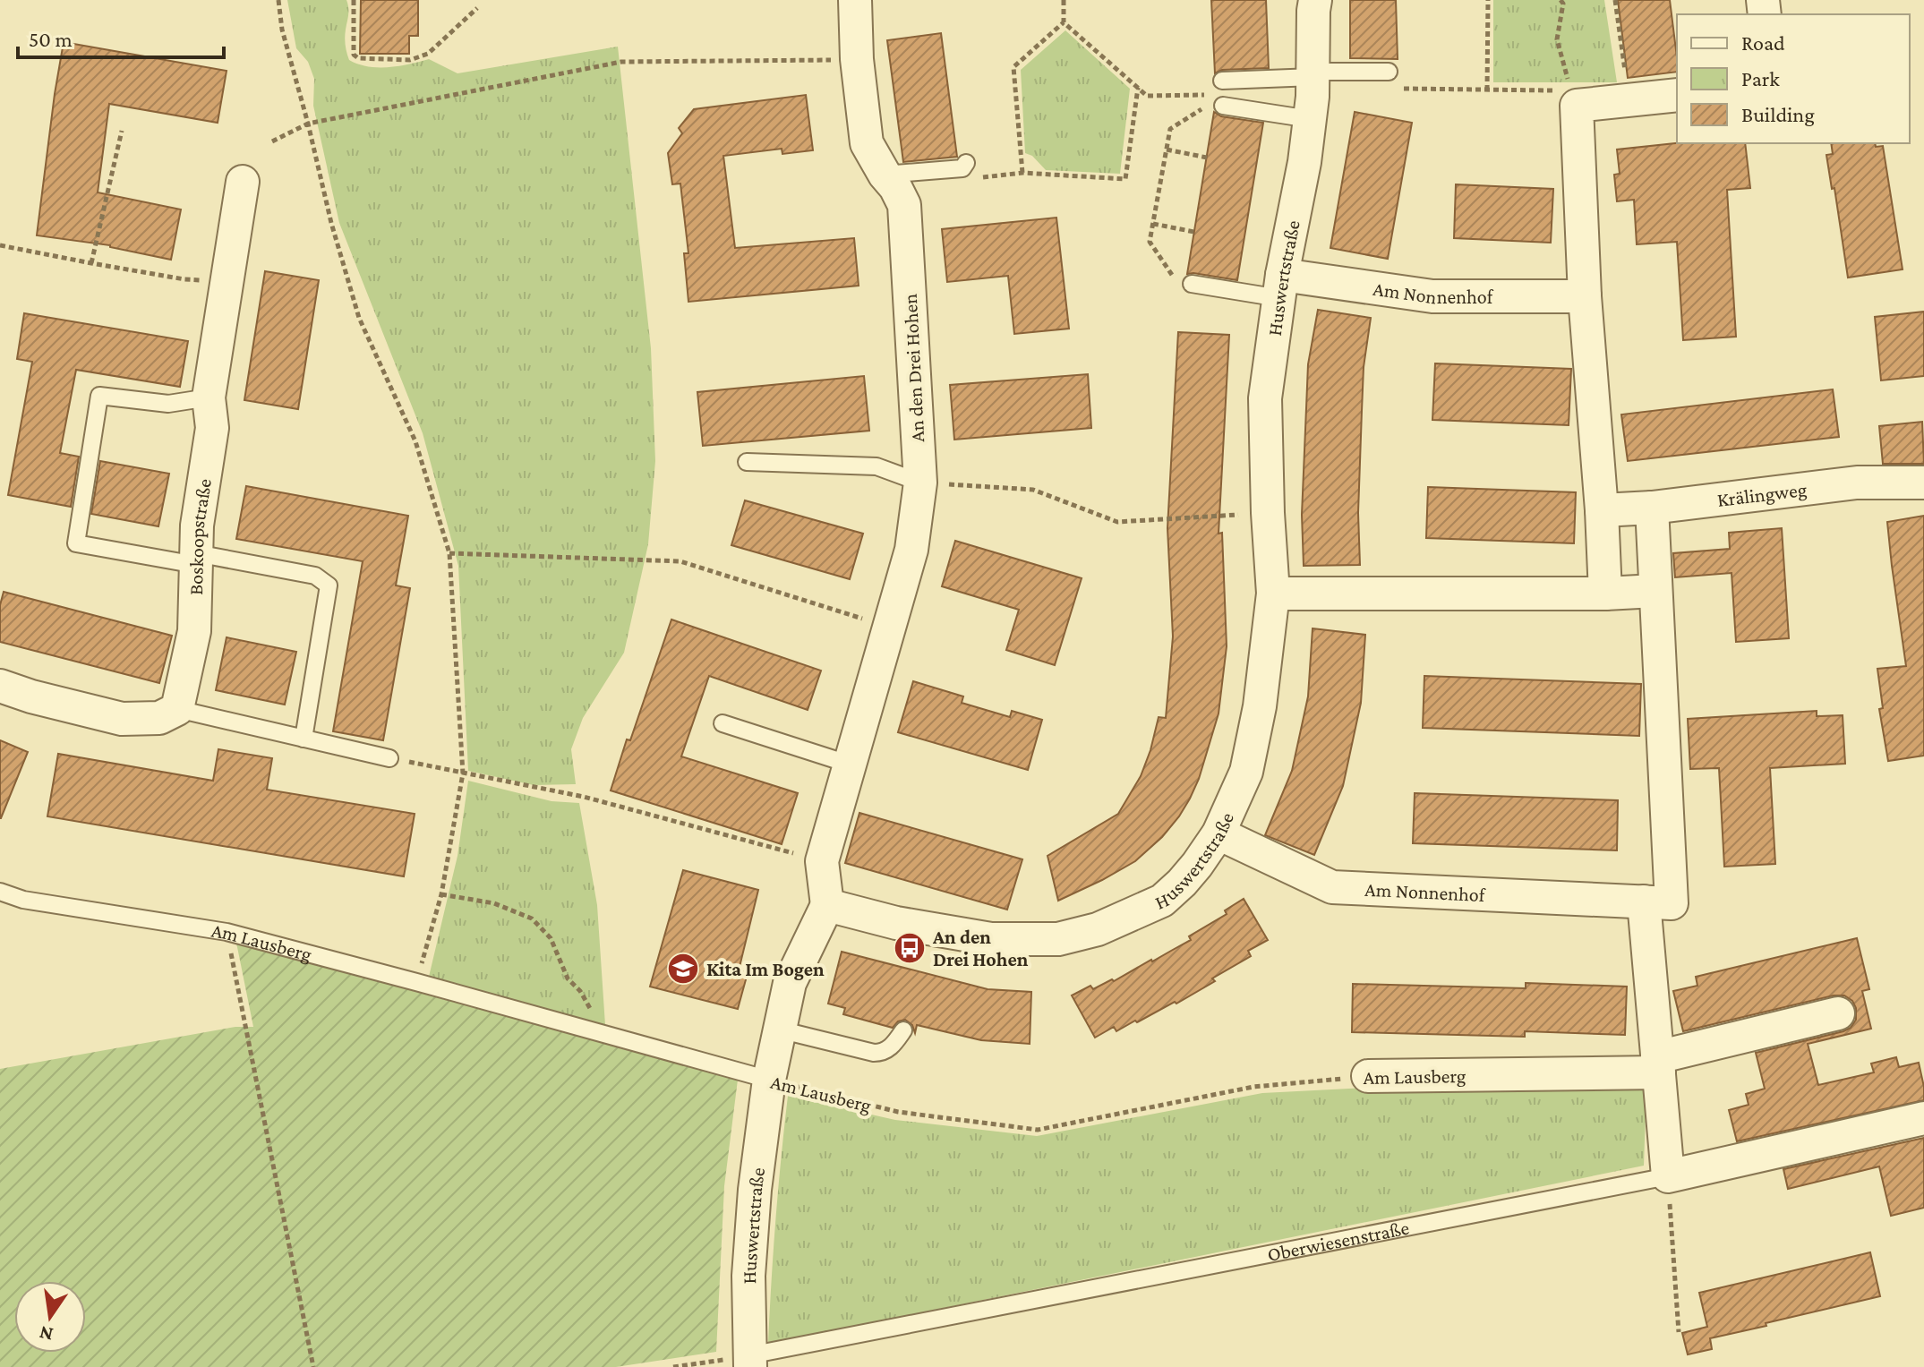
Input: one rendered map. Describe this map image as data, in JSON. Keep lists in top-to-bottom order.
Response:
{
  "streets": {
    "street": [
      "Huswertstraße",
      "Am Nonnenhof",
      "An den Drei Hohen",
      "Krälingweg",
      "Boskoopstraße",
      "Am Lausberg",
      "Oberwiesenstraße"
    ]
  },
  "crossings": [
    ["Huswertstraße", "Am Nonnenhof"],
    ["Huswertstraße", "An den Drei Hohen"],
    ["Huswertstraße", "Am Lausberg"],
    ["Huswertstraße", "Oberwiesenstraße"],
    ["Am Nonnenhof", "Krälingweg"]
  ],
  "places": {
    "bus stop": ["An den Drei Hohen"],
    "school or university": ["Kita Im Bogen"]
  },
  "legend": ["Road", "Park", "Building"],
  "scale_bar": "50 m",
  "north": "bottom"
}
